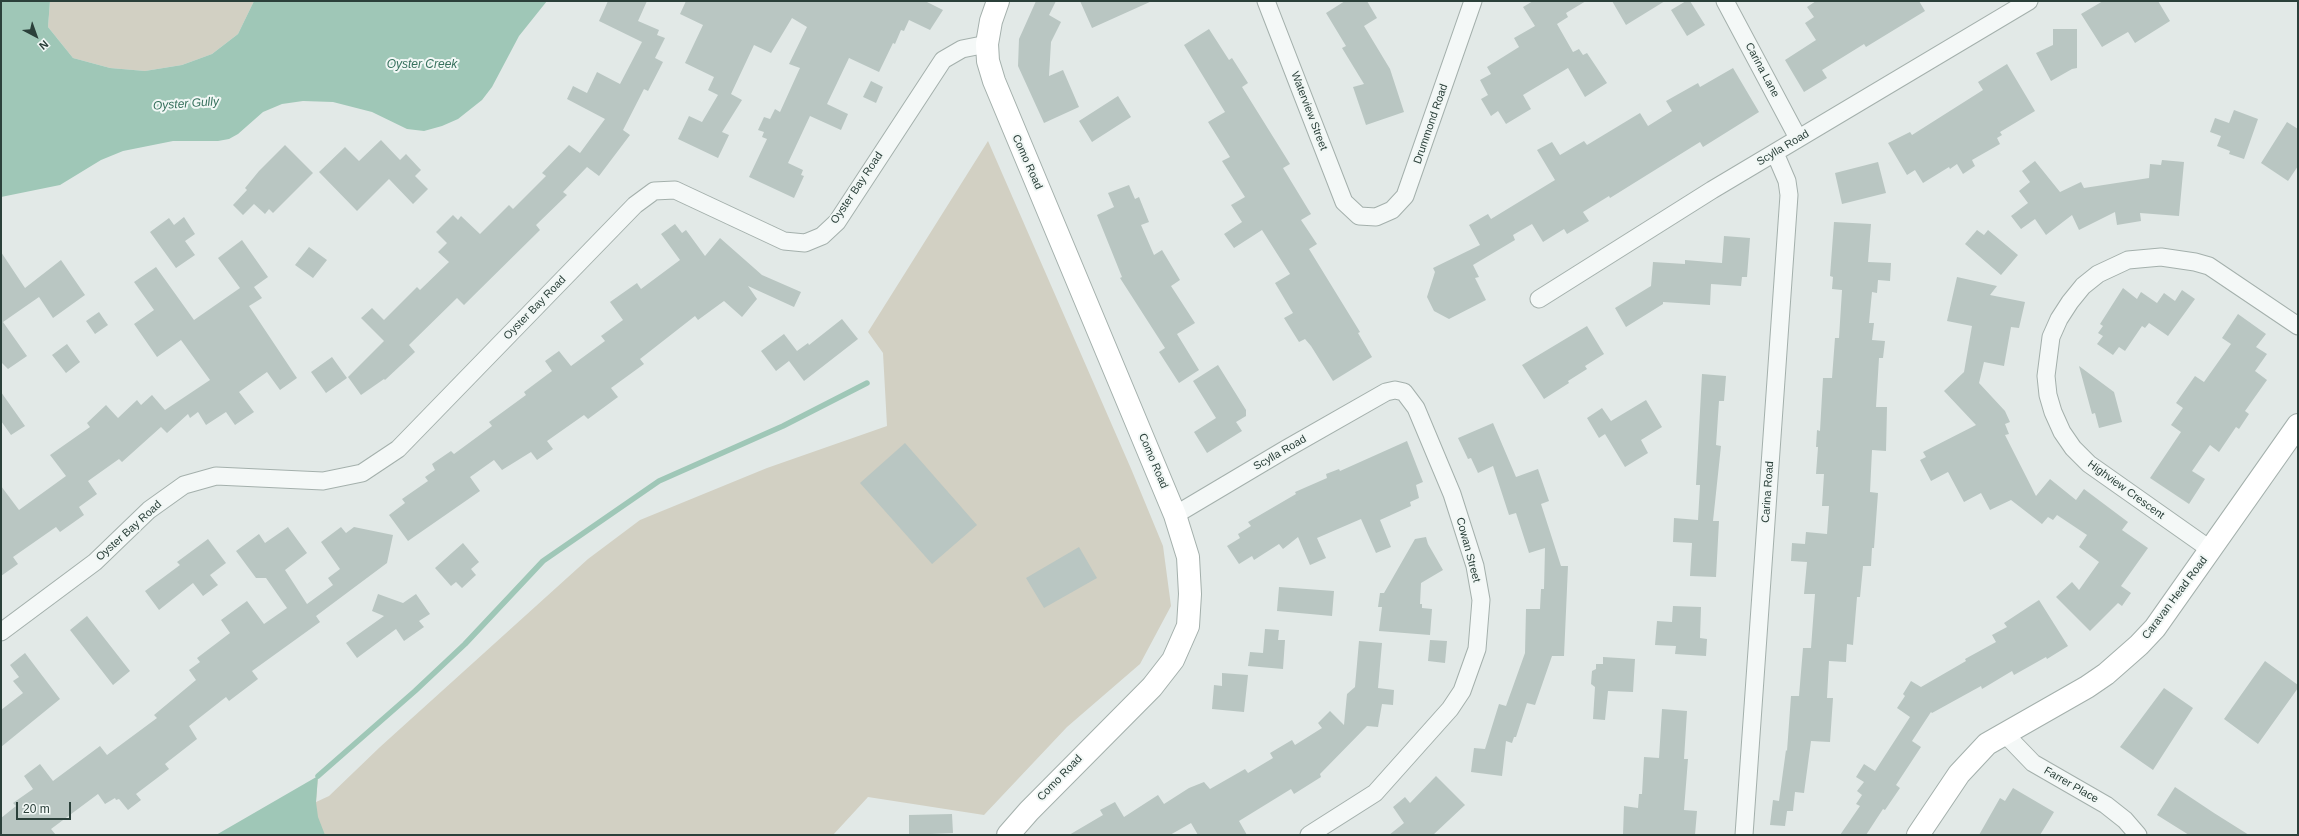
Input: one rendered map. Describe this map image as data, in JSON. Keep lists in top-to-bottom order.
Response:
{
  "streets": {
    "street": [
      "Carina Lane",
      "Waterview Street",
      "Drummond Road",
      "Scylla Road",
      "Como Road",
      "Oyster Bay Road",
      "Highview Crescent",
      "Carina Road",
      "Cowan Street",
      "Caravan Head Road",
      "Farrer Place"
    ]
  },
  "crossings": [
    ["Carina Lane", "Scylla Road"],
    ["Waterview Street", "Drummond Road"],
    ["Scylla Road", "Como Road"],
    ["Scylla Road", "Carina Road"],
    ["Scylla Road", "Cowan Street"],
    ["Como Road", "Oyster Bay Road"],
    ["Highview Crescent", "Caravan Head Road"],
    ["Caravan Head Road", "Farrer Place"]
  ],
  "water": ["Oyster Creek", "Oyster Gully"],
  "scale_bar": "20 m",
  "north": "bottom right"
}
